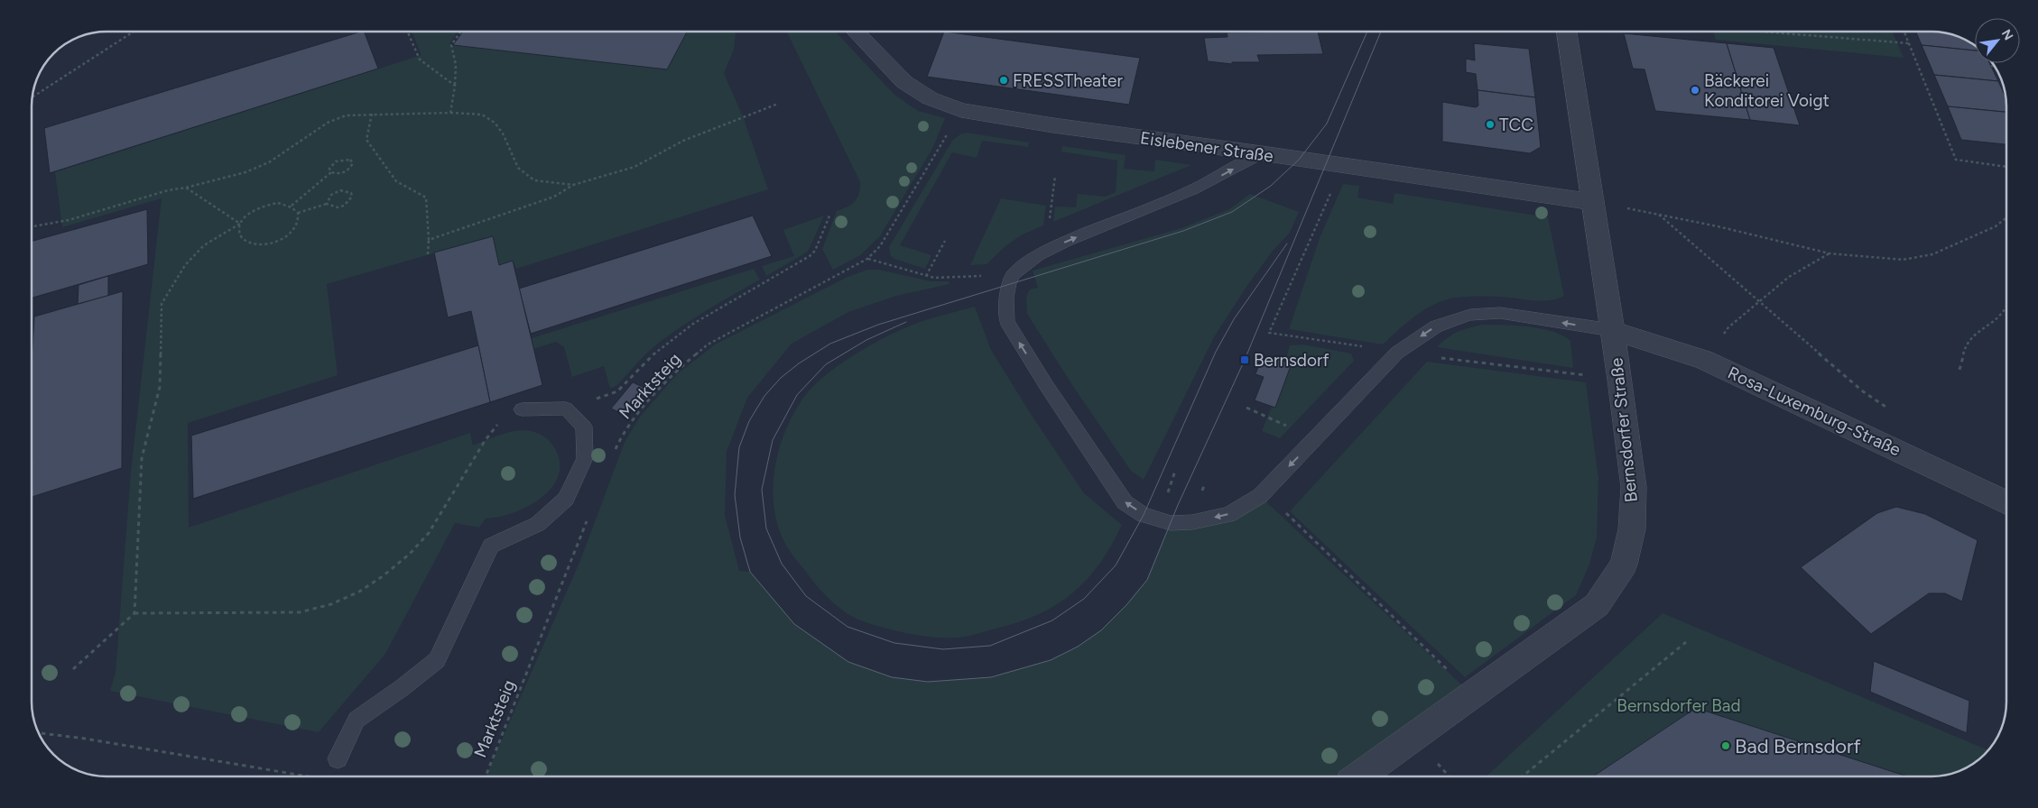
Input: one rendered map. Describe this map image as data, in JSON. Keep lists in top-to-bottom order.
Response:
{
  "streets": {
    "street": ["Eislebener Straße", "Rosa-Luxemburg-Straße", "Bernsdorfer Straße"],
    "path": ["Marktsteig"]
  },
  "crossings": [
    ["Eislebener Straße", "Marktsteig"],
    ["Eislebener Straße", "Bernsdorfer Straße"],
    ["Rosa-Luxemburg-Straße", "Bernsdorfer Straße"]
  ],
  "parks": ["Bernsdorfer Bad"],
  "places": {
    "other": [
      "FRESSTheater",
      "Bäckerei Konditorei Voigt",
      "TCC",
      "Bad Bernsdorf"
    ],
    "transit": ["Bernsdorf"]
  },
  "north": "top right"
}
